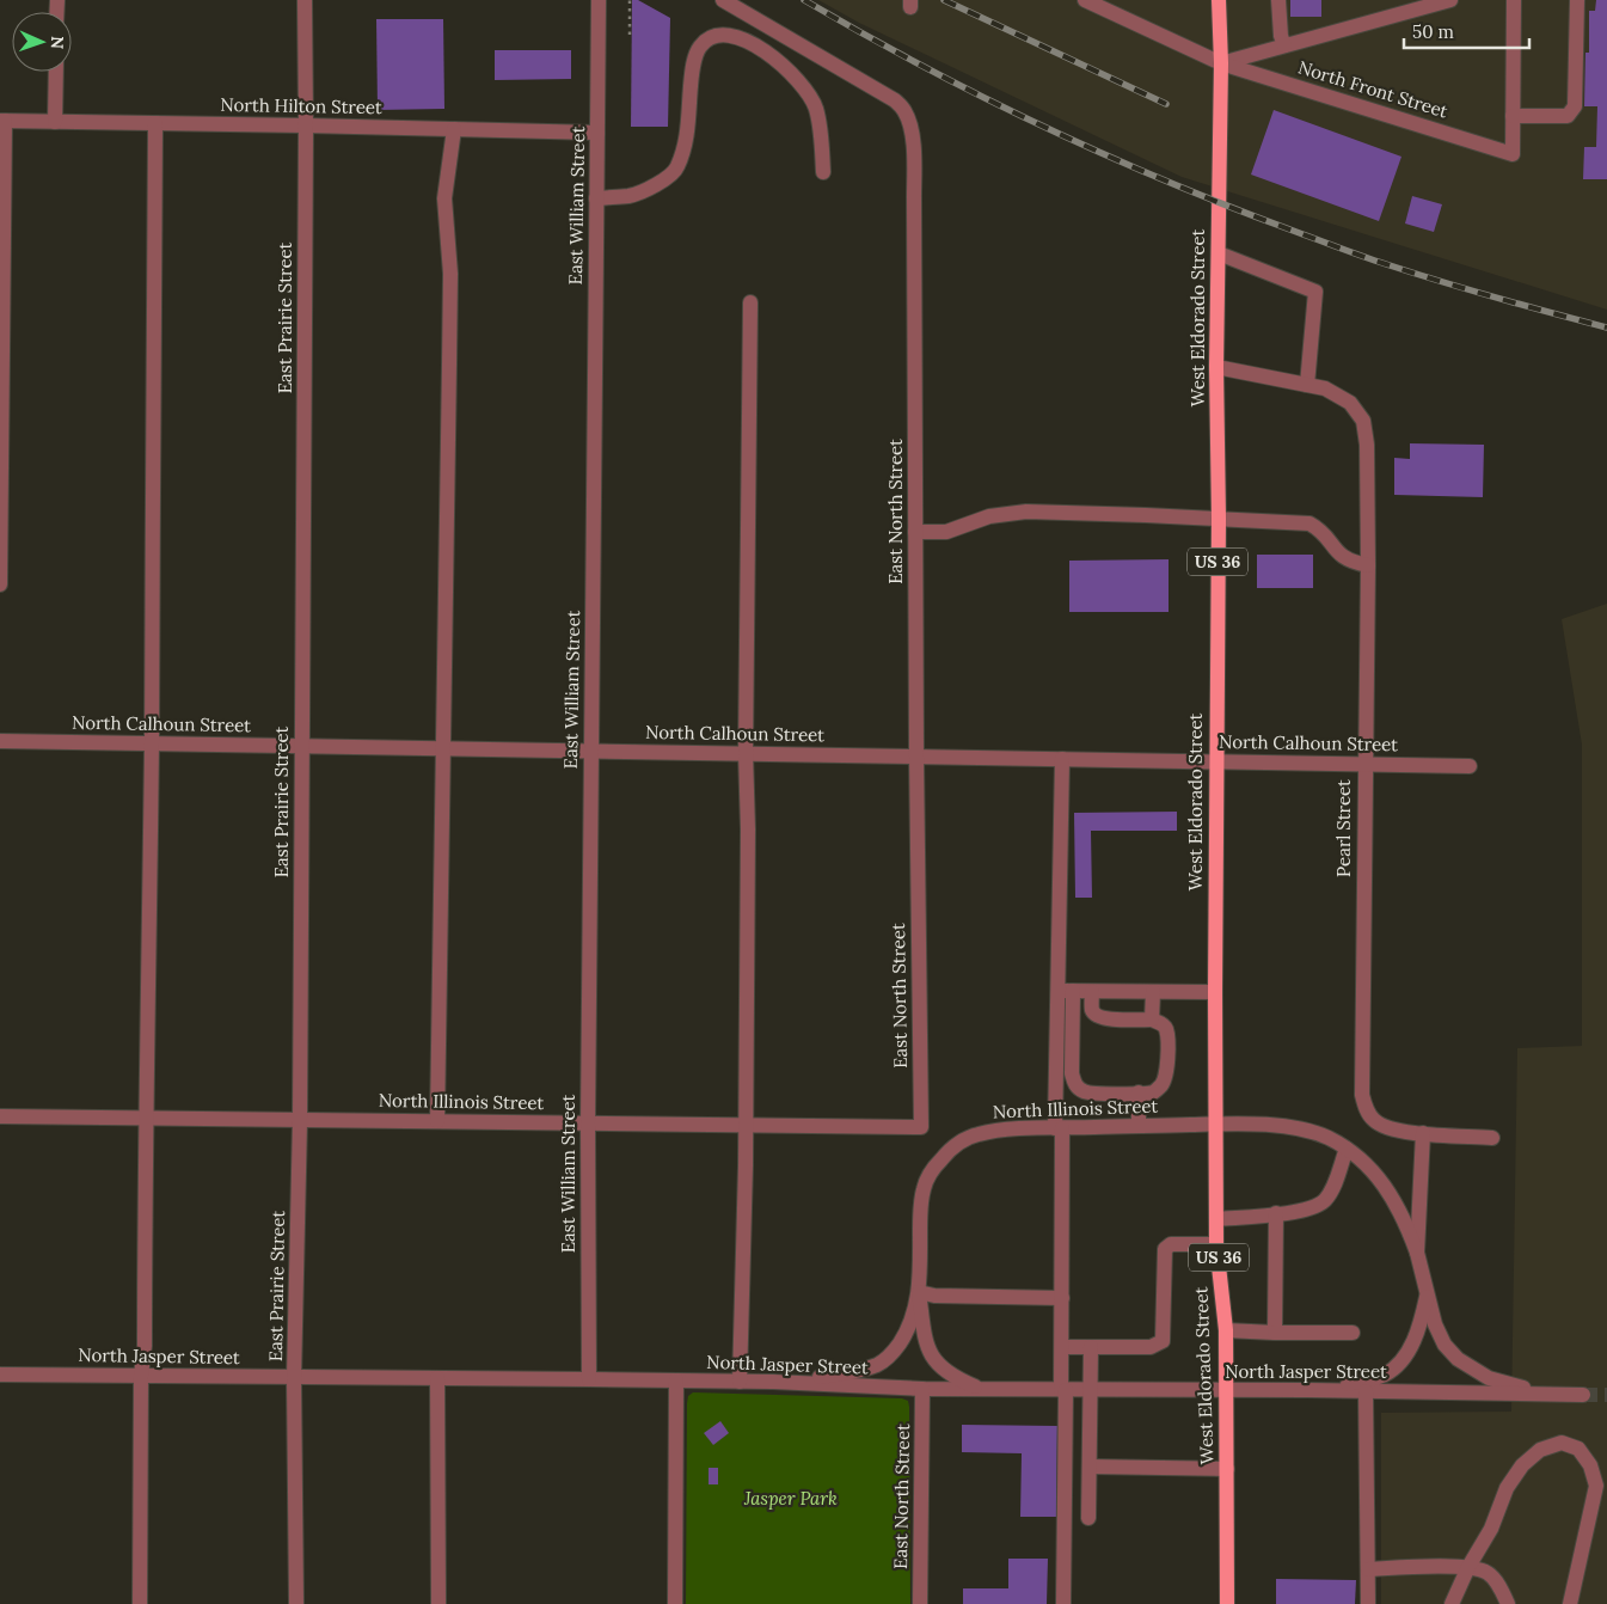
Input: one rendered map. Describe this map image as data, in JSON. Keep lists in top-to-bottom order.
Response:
{
  "streets": {
    "main road": ["West Eldorado Street", "US 36"],
    "street": [
      "North Front Street",
      "North Hilton Street",
      "East William Street",
      "East Prairie Street",
      "East North Street",
      "North Calhoun Street",
      "Pearl Street",
      "North Illinois Street",
      "North Jasper Street"
    ]
  },
  "crossings": [
    ["North Front Street", "West Eldorado Street"],
    ["North Hilton Street", "East William Street"],
    ["North Hilton Street", "East Prairie Street"],
    ["East William Street", "North Calhoun Street"],
    ["East William Street", "North Illinois Street"],
    ["East William Street", "North Jasper Street"],
    ["East Prairie Street", "North Calhoun Street"],
    ["East Prairie Street", "North Illinois Street"],
    ["East Prairie Street", "North Jasper Street"],
    ["West Eldorado Street", "North Calhoun Street"],
    ["West Eldorado Street", "Pearl Street"],
    ["West Eldorado Street", "North Illinois Street"],
    ["West Eldorado Street", "North Jasper Street"],
    ["East North Street", "North Calhoun Street"],
    ["East North Street", "North Illinois Street"],
    ["East North Street", "North Jasper Street"],
    ["North Calhoun Street", "Pearl Street"],
    ["North Illinois Street", "North Jasper Street"]
  ],
  "parks": ["Jasper Park"],
  "scale_bar": "50 m",
  "north": "right"
}
